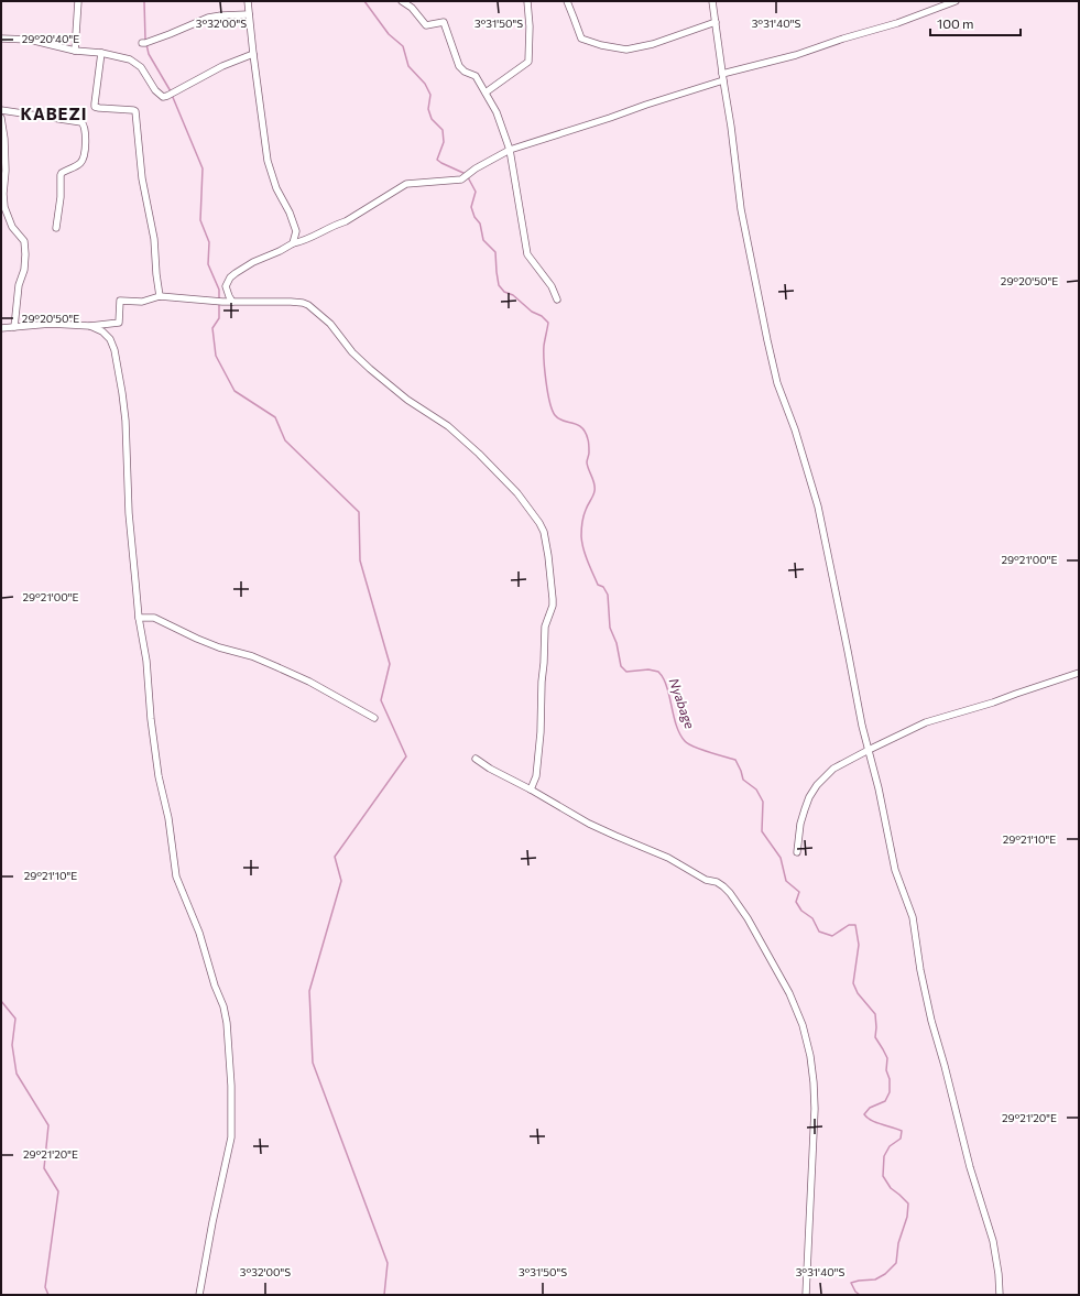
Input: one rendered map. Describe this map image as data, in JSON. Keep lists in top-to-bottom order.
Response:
{
  "districts": ["KABEZI"],
  "water": ["Nyabage"],
  "scale_bar": "100 m",
  "coordinates": [
    "3°32'00\"S",
    "3°31'50\"S",
    "3°31'40\"S",
    "29°20'40\"E",
    "29°20'50\"E",
    "29°21'00\"E",
    "29°21'10\"E",
    "29°21'20\"E"
  ]
}
